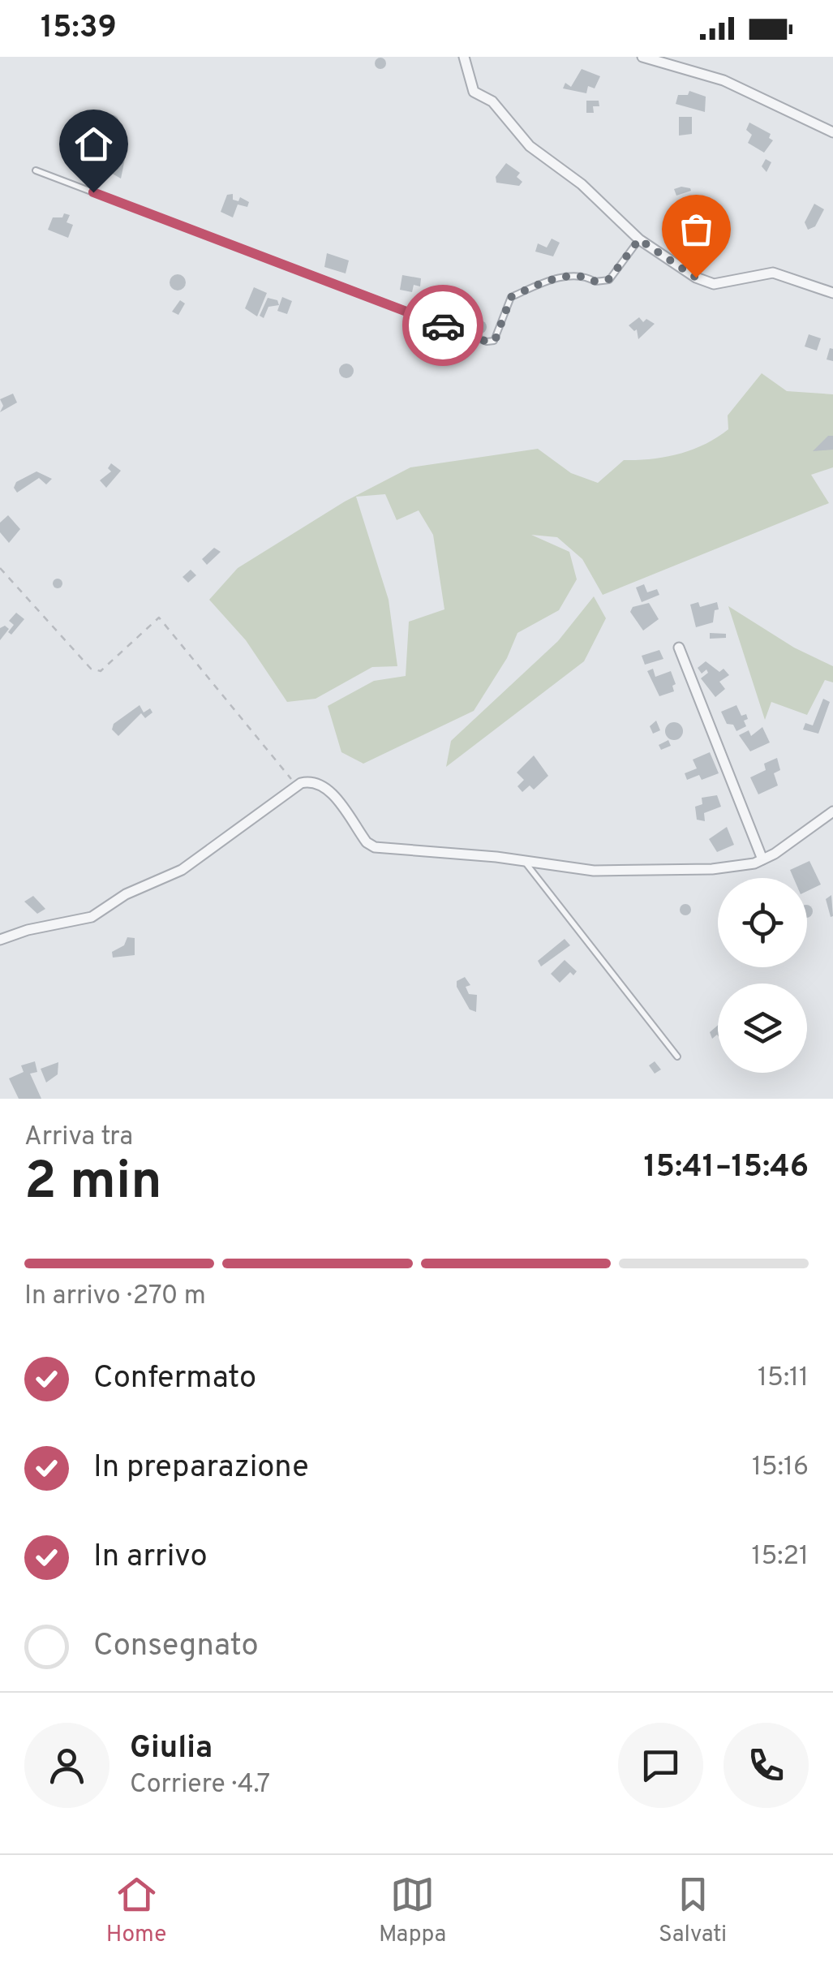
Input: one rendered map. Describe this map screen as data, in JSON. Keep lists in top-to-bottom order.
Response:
{
  "page": {
    "status": "15:39",
    "heading": ["2 min", "Arriva tra", "15:41–15:46"],
    "panel": ["Giulia", "Corriere · 4.7"],
    "bar": "In arrivo · 270 m",
    "list": [
      ["Confermato", "15:11"],
      ["In preparazione", "15:16"],
      ["In arrivo", "15:21"],
      "Consegnato"
    ],
    "tabs": ["Home", "Mappa", "Salvati"]
  }
}
